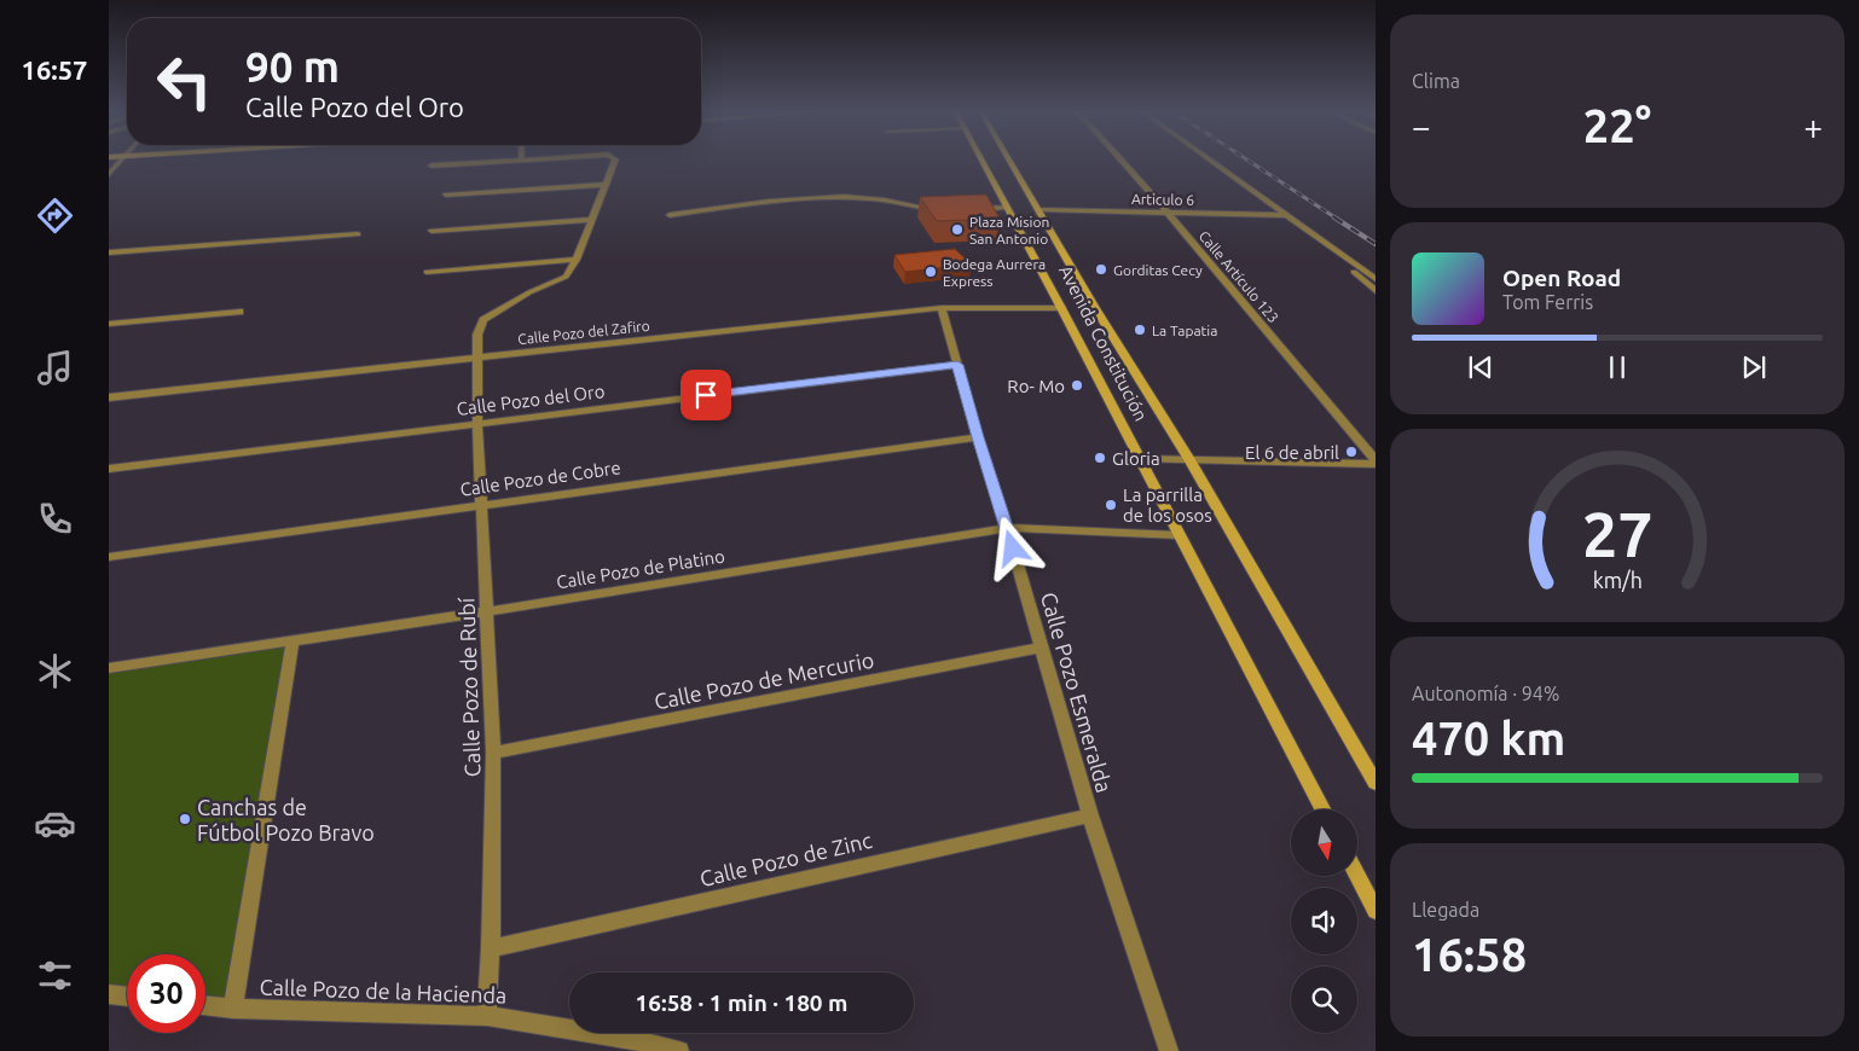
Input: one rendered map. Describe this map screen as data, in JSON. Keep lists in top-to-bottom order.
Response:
{
  "streets": {
    "main road": ["Avenida Constitución"],
    "street": [
      "Articulo 6",
      "Calle Artículo 123",
      "Calle Pozo del Zafiro",
      "Calle Pozo del Oro",
      "Calle Pozo de Cobre",
      "Calle Pozo de Platino",
      "Calle Pozo de Mercurio",
      "Calle Pozo de Rubí",
      "Calle Pozo Esmeralda",
      "Calle Pozo de Zinc",
      "Calle Pozo de la Hacienda"
    ]
  },
  "crossings": [
    ["Articulo 6", "Calle Artículo 123"],
    ["Articulo 6", "Avenida Constitución"],
    ["Calle Pozo del Zafiro", "Avenida Constitución"],
    ["Calle Pozo del Zafiro", "Calle Pozo de Rubí"],
    ["Calle Pozo del Zafiro", "Calle Pozo Esmeralda"],
    ["Avenida Constitución", "Calle Pozo de Platino"],
    ["Calle Pozo del Oro", "Calle Pozo de Rubí"],
    ["Calle Pozo del Oro", "Calle Pozo Esmeralda"],
    ["Calle Pozo de Cobre", "Calle Pozo de Rubí"],
    ["Calle Pozo de Cobre", "Calle Pozo Esmeralda"],
    ["Calle Pozo de Platino", "Calle Pozo de Rubí"],
    ["Calle Pozo de Platino", "Calle Pozo Esmeralda"],
    ["Calle Pozo de Mercurio", "Calle Pozo de Rubí"],
    ["Calle Pozo de Mercurio", "Calle Pozo Esmeralda"],
    ["Calle Pozo de Rubí", "Calle Pozo de Zinc"],
    ["Calle Pozo de Rubí", "Calle Pozo de la Hacienda"],
    ["Calle Pozo Esmeralda", "Calle Pozo de Zinc"]
  ],
  "places": [
    "Plaza Mision San Antonio",
    "Gorditas Cecy",
    "Bodega Aurrera Express",
    "La Tapatia",
    "Ro- Mo",
    "El 6 de abril",
    "Gloria",
    "La parrilla de los osos",
    "Canchas de Fútbol Pozo Bravo"
  ],
  "north": "bottom",
  "page": {
    "tabs": "16:57",
    "tile": [
      "Clima",
      ["Autonomía · 94%", "470 km"],
      ["Llegada", "16:58"]
    ],
    "turn": ["90 m", "Calle Pozo del Oro"],
    "heat": ["−", "22°", "+"],
    "song": ["Open Road", "Tom Ferris"],
    "limit": "30",
    "trip": "16:58 · 1 min · 180 m",
    "gauge": ["27", "km/h"]
  }
}
